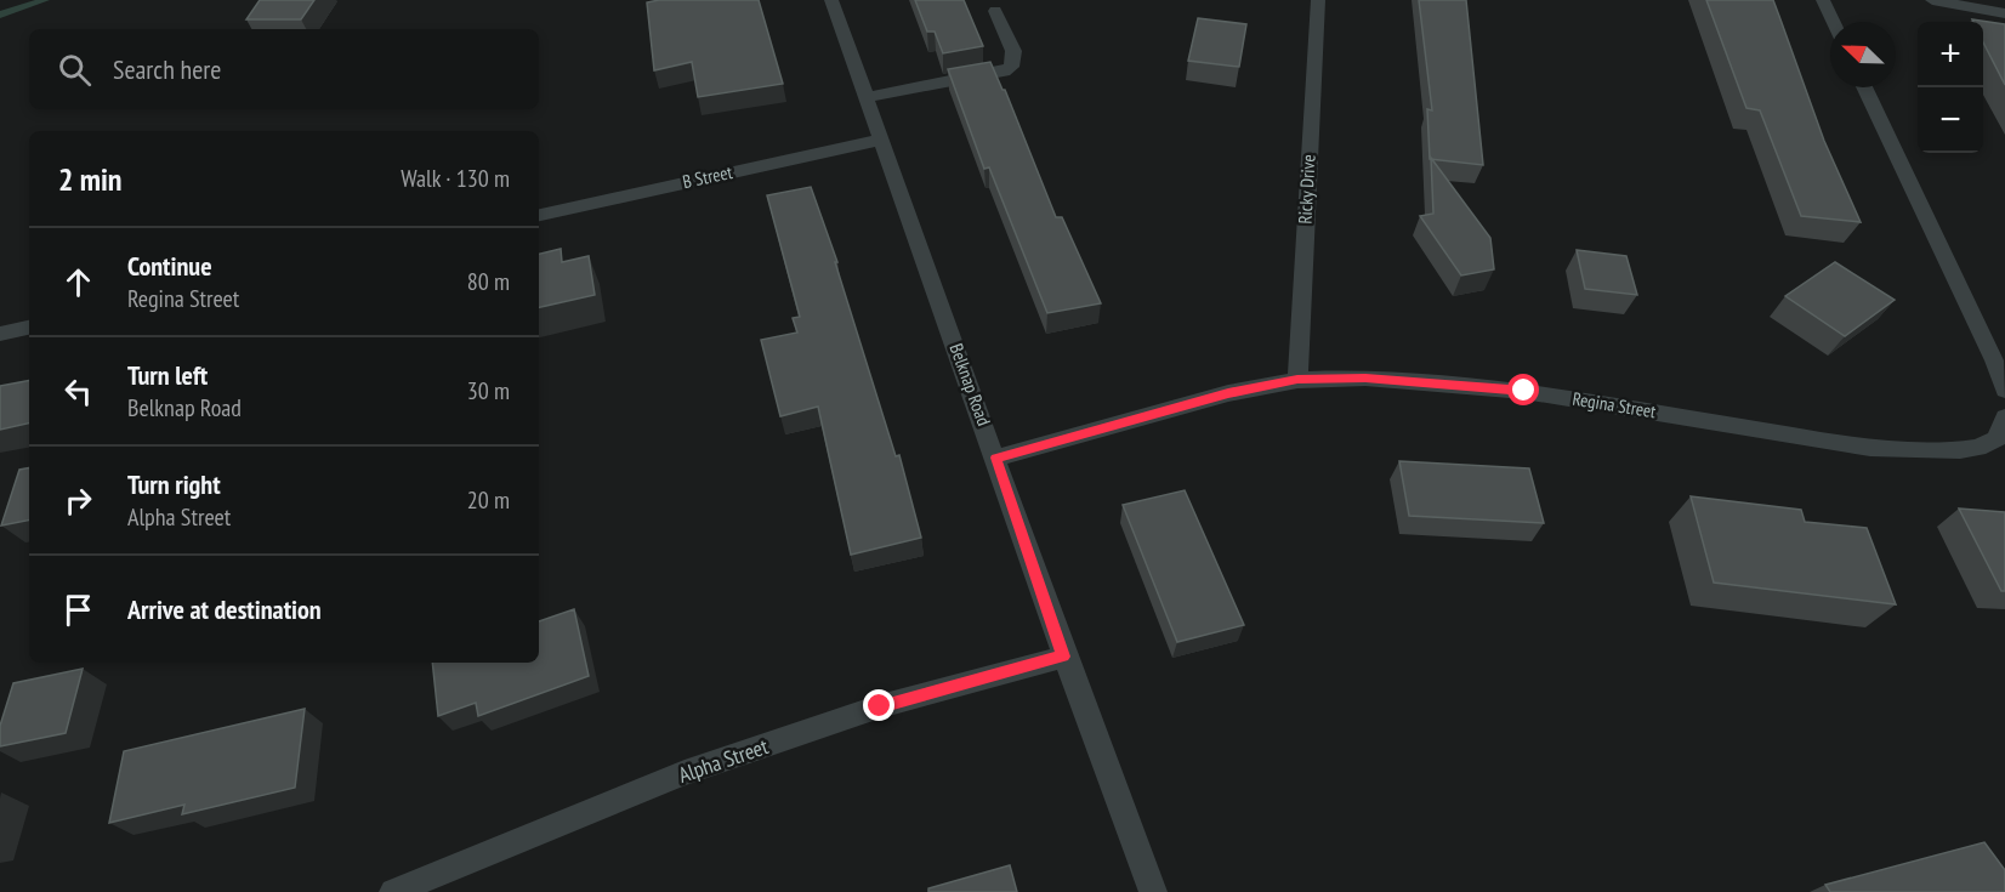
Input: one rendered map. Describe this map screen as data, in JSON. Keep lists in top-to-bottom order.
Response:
{
  "streets": {
    "street": [
      "B Street",
      "Ricky Drive",
      "Belknap Road",
      "Regina Street",
      "Alpha Street"
    ]
  },
  "crossings": [
    ["B Street", "Belknap Road"],
    ["Ricky Drive", "Regina Street"],
    ["Belknap Road", "Regina Street"],
    ["Belknap Road", "Alpha Street"]
  ],
  "north": "top left",
  "page": {
    "map_buttons": ["+", "−"],
    "search": "Search here",
    "heading": ["2 min", "Walk · 130 m"],
    "list": [
      ["Continue", "Regina Street", "80 m"],
      ["Turn left", "Belknap Road", "30 m"],
      ["Turn right", "Alpha Street", "20 m"],
      "Arrive at destination"
    ]
  }
}
